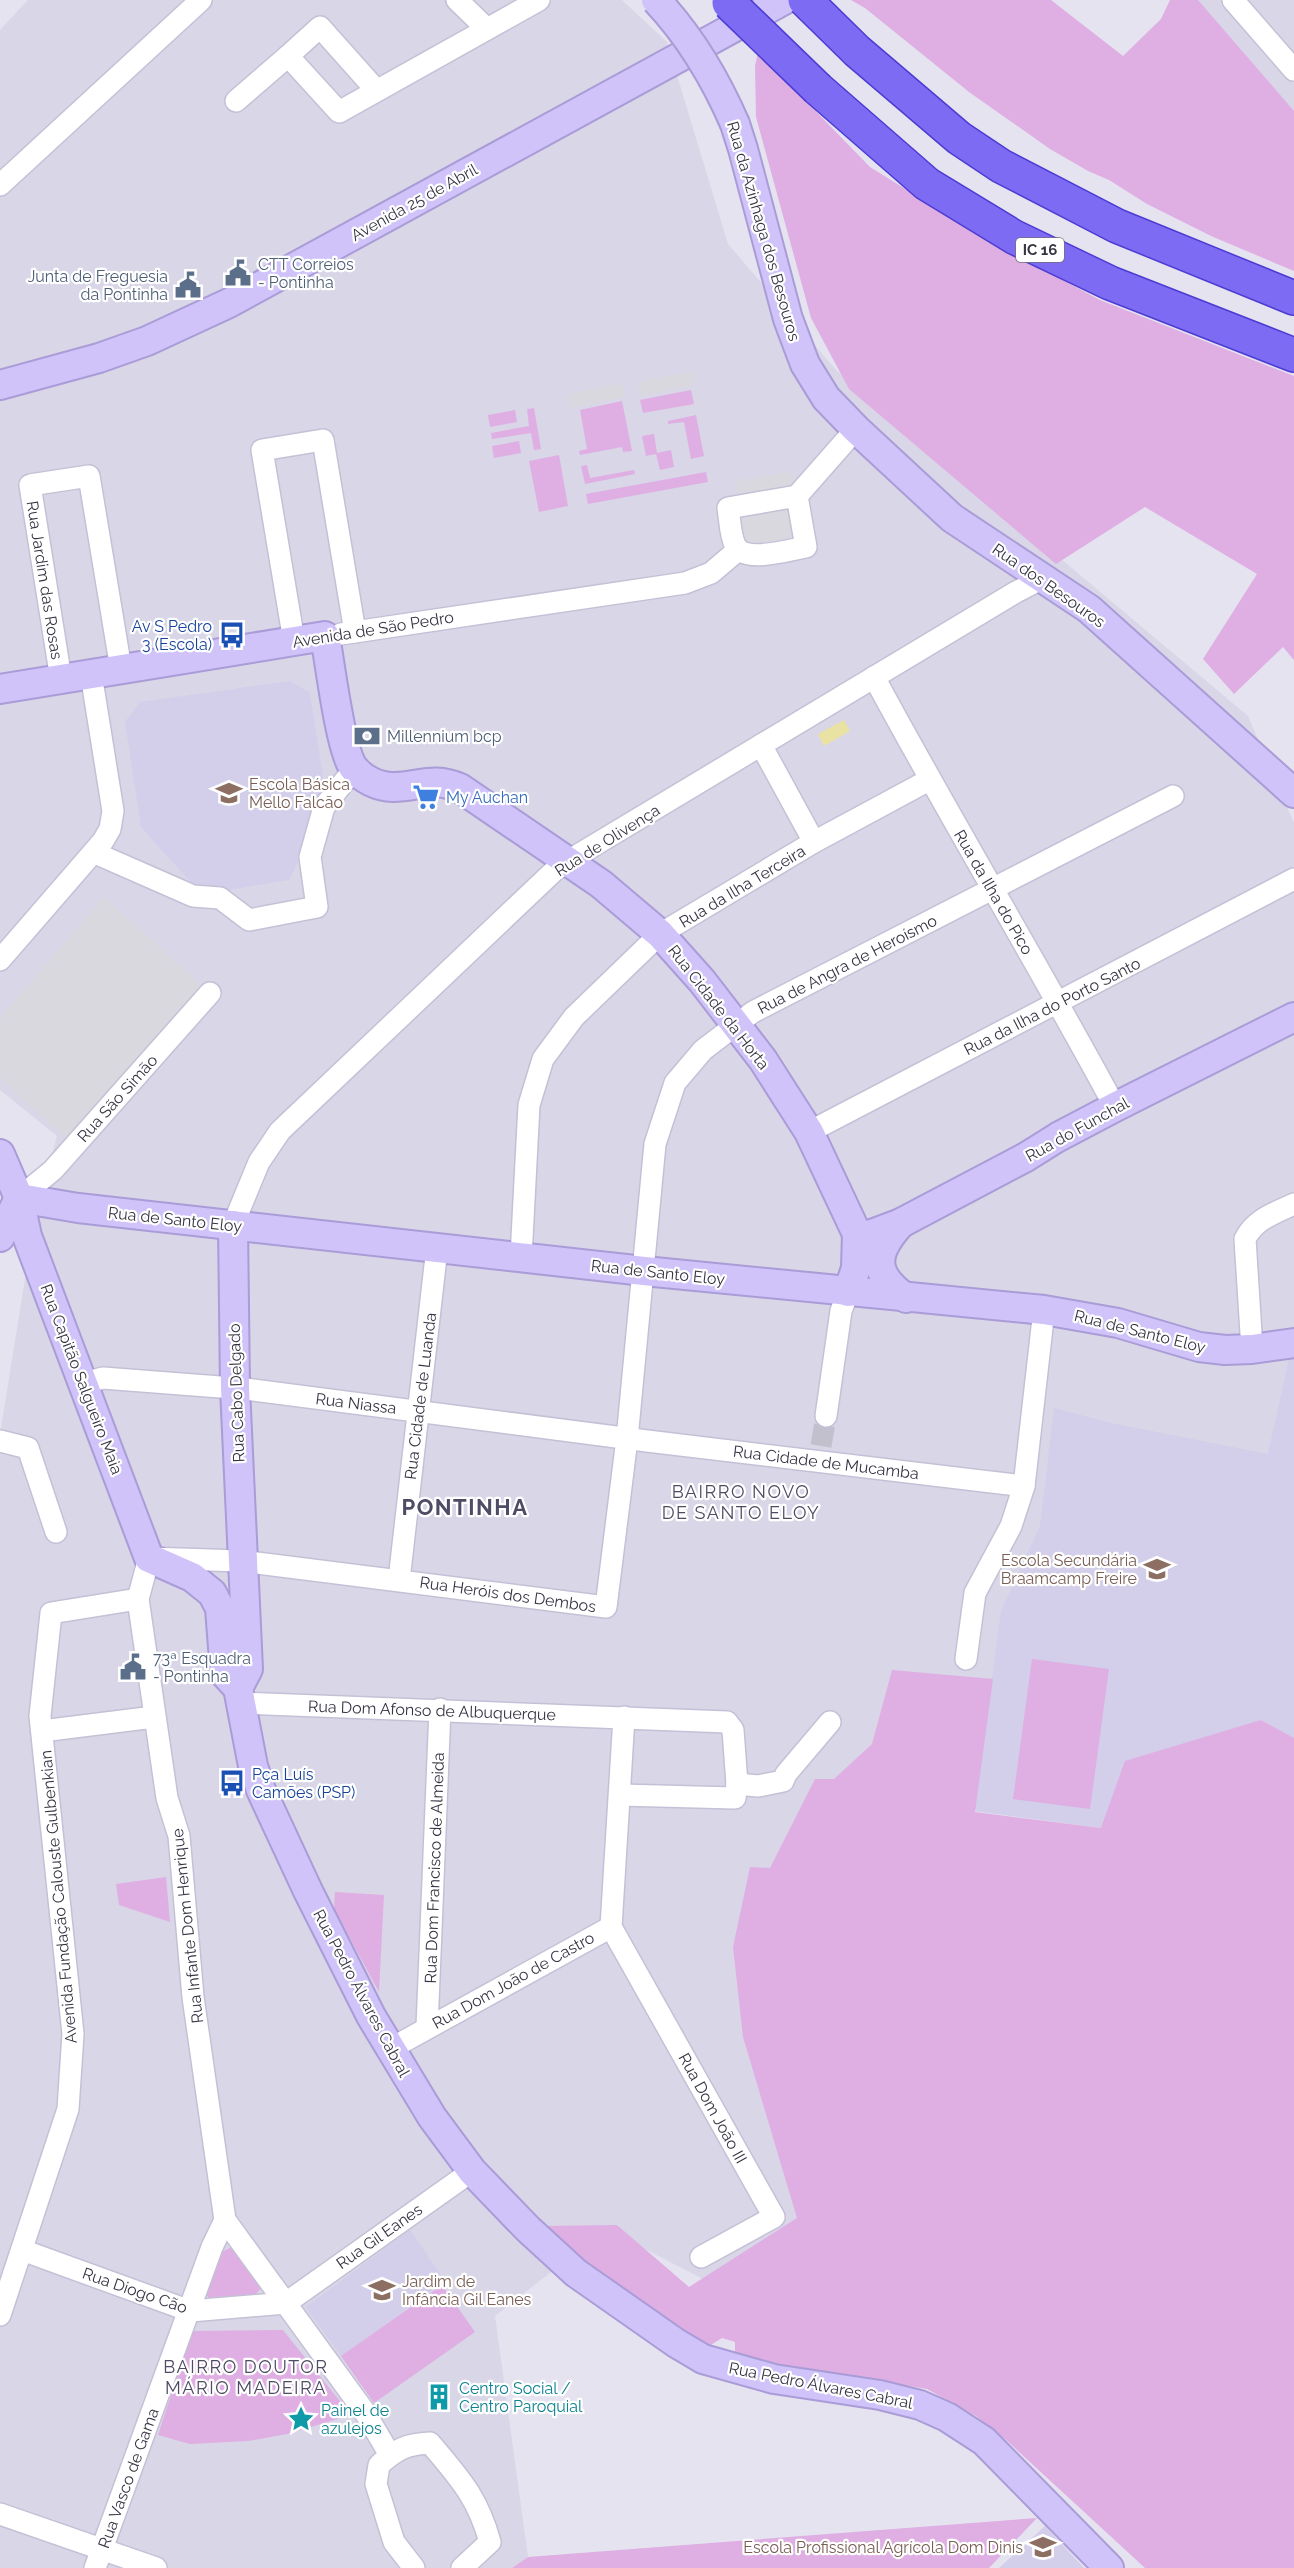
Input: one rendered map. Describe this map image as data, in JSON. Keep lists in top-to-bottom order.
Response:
{
  "streets": {
    "highway": ["IC 16"],
    "street": [
      "Avenida 25 de Abril",
      "Rua da Azinhaga dos Besouros",
      "Rua Jardim das Rosas",
      "Rua dos Besouros",
      "Avenida de São Pedro",
      "Rua de Olivença",
      "Rua da Ilha Terceira",
      "Rua da Ilha do Pico",
      "Rua de Angra de Heroísmo",
      "Rua da Ilha do Porto Santo",
      "Rua Cidade da Horta",
      "Rua São Simão",
      "Rua do Funchal",
      "Rua de Santo Eloy",
      "Rua Capitão Salgueiro Maia",
      "Rua Cabo Delgado",
      "Rua Cidade de Luanda",
      "Rua Niassa",
      "Rua Cidade de Mucamba",
      "Rua Heróis dos Dembos",
      "Rua Dom Afonso de Albuquerque",
      "Rua Dom Francisco de Almeida",
      "Avenida Fundação Calouste Gulbenkian",
      "Rua Infante Dom Henrique",
      "Rua Dom João de Castro",
      "Rua Pedro Álvares Cabral",
      "Rua Dom João III",
      "Rua Gil Eanes",
      "Rua Diogo Cão",
      "Rua Vasco de Gama"
    ]
  },
  "crossings": [
    ["Rua da Azinhaga dos Besouros", "Rua dos Besouros"],
    ["Rua Jardim das Rosas", "Avenida de São Pedro"],
    ["Rua dos Besouros", "Rua de Olivença"],
    ["Rua de Olivença", "Rua da Ilha do Pico"],
    ["Rua de Olivença", "Rua Cidade da Horta"],
    ["Rua de Olivença", "Rua de Santo Eloy"],
    ["Rua de Olivença", "Rua Cabo Delgado"],
    ["Rua da Ilha Terceira", "Rua da Ilha do Pico"],
    ["Rua da Ilha Terceira", "Rua Cidade da Horta"],
    ["Rua da Ilha Terceira", "Rua de Santo Eloy"],
    ["Rua da Ilha do Pico", "Rua de Angra de Heroísmo"],
    ["Rua da Ilha do Pico", "Rua da Ilha do Porto Santo"],
    ["Rua da Ilha do Pico", "Rua do Funchal"],
    ["Rua de Angra de Heroísmo", "Rua Cidade da Horta"],
    ["Rua de Angra de Heroísmo", "Rua de Santo Eloy"],
    ["Rua de Angra de Heroísmo", "Rua Niassa"],
    ["Rua de Angra de Heroísmo", "Rua Cidade de Mucamba"],
    ["Rua de Angra de Heroísmo", "Rua Heróis dos Dembos"],
    ["Rua da Ilha do Porto Santo", "Rua Cidade da Horta"],
    ["Rua Cidade da Horta", "Rua do Funchal"],
    ["Rua São Simão", "Rua de Santo Eloy"],
    ["Rua São Simão", "Rua Capitão Salgueiro Maia"],
    ["Rua de Santo Eloy", "Rua Capitão Salgueiro Maia"],
    ["Rua de Santo Eloy", "Rua Cabo Delgado"],
    ["Rua de Santo Eloy", "Rua Cidade de Luanda"],
    ["Rua Capitão Salgueiro Maia", "Rua Niassa"],
    ["Rua Capitão Salgueiro Maia", "Rua Heróis dos Dembos"],
    ["Rua Capitão Salgueiro Maia", "Rua Pedro Álvares Cabral"],
    ["Rua Cabo Delgado", "Rua Niassa"],
    ["Rua Cabo Delgado", "Rua Heróis dos Dembos"],
    ["Rua Cabo Delgado", "Rua Dom Afonso de Albuquerque"],
    ["Rua Cabo Delgado", "Rua Pedro Álvares Cabral"],
    ["Rua Cidade de Luanda", "Rua Niassa"],
    ["Rua Cidade de Luanda", "Rua Heróis dos Dembos"],
    ["Rua Niassa", "Rua Cidade de Mucamba"],
    ["Rua Niassa", "Rua Heróis dos Dembos"],
    ["Rua Cidade de Mucamba", "Rua Heróis dos Dembos"],
    ["Rua Heróis dos Dembos", "Rua Pedro Álvares Cabral"],
    ["Rua Dom Afonso de Albuquerque", "Rua Dom Francisco de Almeida"],
    ["Rua Dom Afonso de Albuquerque", "Rua Dom João de Castro"],
    ["Rua Dom Afonso de Albuquerque", "Rua Pedro Álvares Cabral"],
    ["Rua Dom Francisco de Almeida", "Rua Dom João de Castro"],
    ["Avenida Fundação Calouste Gulbenkian", "Rua Infante Dom Henrique"],
    ["Avenida Fundação Calouste Gulbenkian", "Rua Diogo Cão"],
    ["Rua Infante Dom Henrique", "Rua Vasco de Gama"],
    ["Rua Dom João de Castro", "Rua Pedro Álvares Cabral"],
    ["Rua Dom João de Castro", "Rua Dom João III"],
    ["Rua Pedro Álvares Cabral", "Rua Gil Eanes"],
    ["Rua Gil Eanes", "Rua Diogo Cão"],
    ["Rua Diogo Cão", "Rua Vasco de Gama"]
  ],
  "districts": ["BAIRRO NOVO DE SANTO ELOY", "PONTINHA", "BAIRRO DOUTOR MÁRIO MADEIRA"],
  "places": {
    "public building": ["CTT Correios - Pontinha", "Junta de Freguesia da Pontinha", "73ª Esquadra - Pontinha"],
    "bus stop": ["Av S Pedro 3 (Escola)", "Pça Luís Camões (PSP)"],
    "bank": ["Millennium bcp"],
    "school or university": [
      "Escola Básica Mello Falcão",
      "Escola Secundária Braamcamp Freire",
      "Jardim de Infância Gil Eanes",
      "Escola Profissional Agrícola Dom Dinis"
    ],
    "supermarket": ["My Auchan"],
    "building": ["Centro Social / Centro Paroquial"],
    "place": ["Painel de azulejos"]
  }
}
